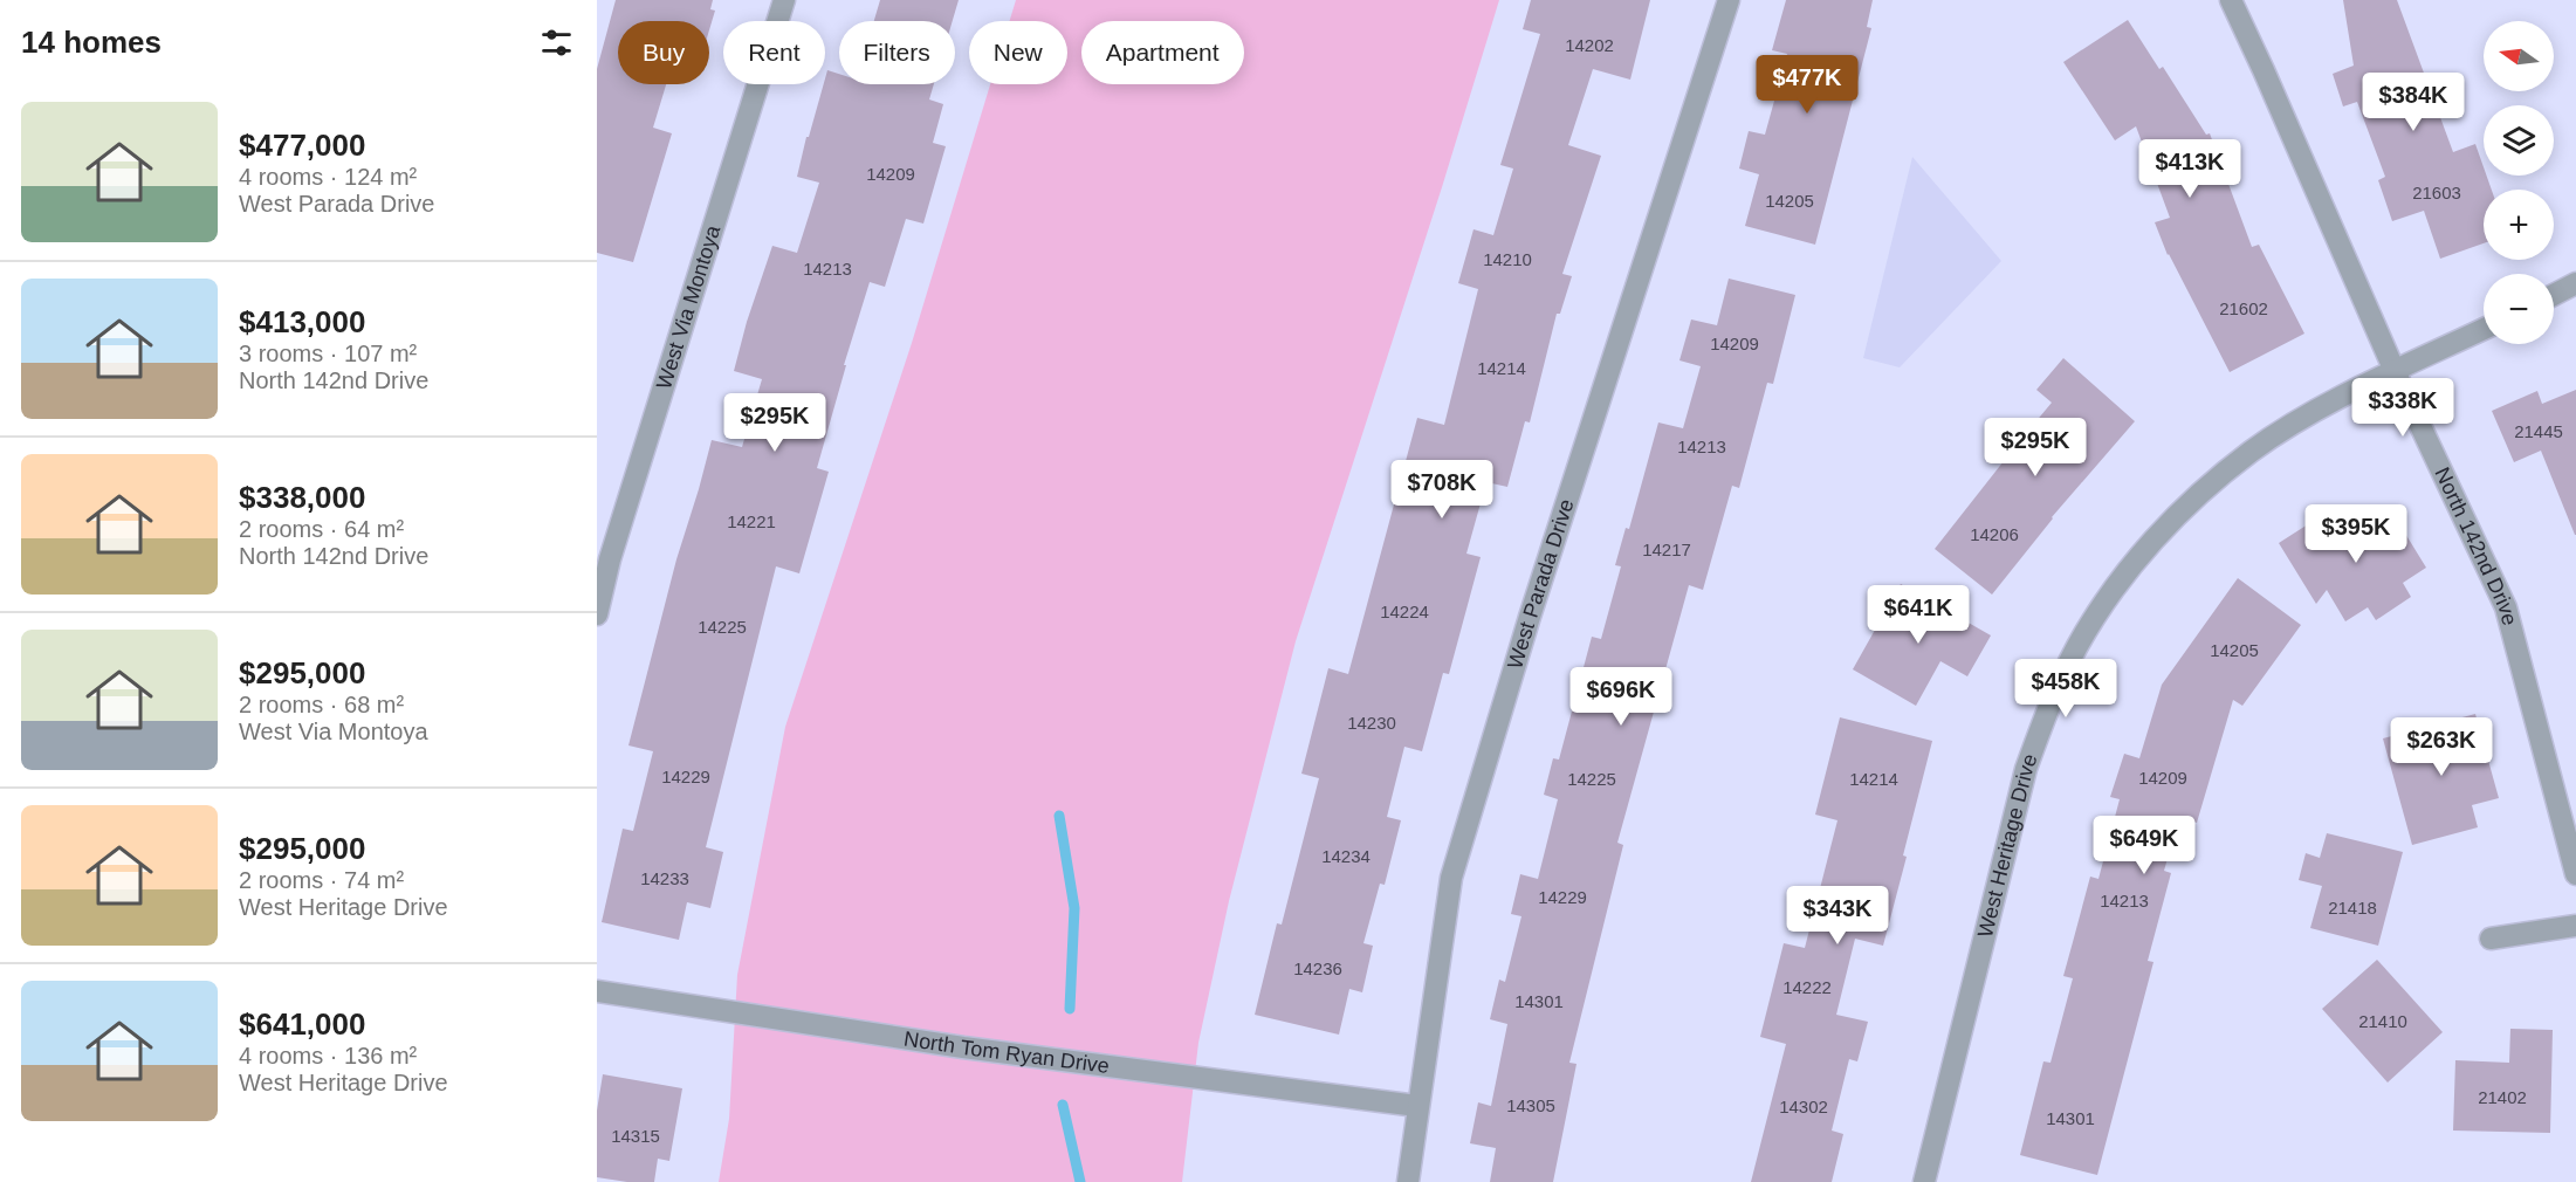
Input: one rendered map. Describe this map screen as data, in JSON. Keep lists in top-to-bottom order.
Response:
{
  "streets": {
    "street": [
      "West Via Montoya",
      "North 142nd Drive",
      "West Parada Drive",
      "West Heritage Drive",
      "North Tom Ryan Drive"
    ]
  },
  "crossings": [
    ["North 142nd Drive", "West Heritage Drive"],
    ["West Parada Drive", "North Tom Ryan Drive"]
  ],
  "house_numbers": [
    "14202",
    "14209",
    "21603",
    "14205",
    "14210",
    "14213",
    "21602",
    "14209",
    "14214",
    "21445",
    "14213",
    "14221",
    "14206",
    "14217",
    "14224",
    "14225",
    "14205",
    "14230",
    "14229",
    "14209",
    "14225",
    "14214",
    "14234",
    "14233",
    "14229",
    "14213",
    "21418",
    "14236",
    "14222",
    "14301",
    "21410",
    "21402",
    "14305",
    "14302",
    "14301",
    "14315"
  ],
  "north": "left",
  "page": {
    "heading": "14 homes",
    "map_buttons": ["+", "−"],
    "chip": [
      "Buy",
      "Rent",
      "Filters",
      "New",
      "Apartment"
    ],
    "price": [
      "$477K",
      "$384K",
      "$413K",
      "$338K",
      "$295K",
      "$295K",
      "$708K",
      "$395K",
      "$641K",
      "$458K",
      "$696K",
      "$263K",
      "$649K",
      "$343K"
    ],
    "list": [
      {
        "name": "$477,000",
        "note": "4 rooms · 124 m² · West Parada Drive"
      },
      {
        "name": "$413,000",
        "note": "3 rooms · 107 m² · North 142nd Drive"
      },
      {
        "name": "$338,000",
        "note": "2 rooms · 64 m² · North 142nd Drive"
      },
      {
        "name": "$295,000",
        "note": "2 rooms · 68 m² · West Via Montoya"
      },
      {
        "name": "$295,000",
        "note": "2 rooms · 74 m² · West Heritage Drive"
      },
      {
        "name": "$641,000",
        "note": "4 rooms · 136 m² · West Heritage Drive"
      }
    ]
  }
}
